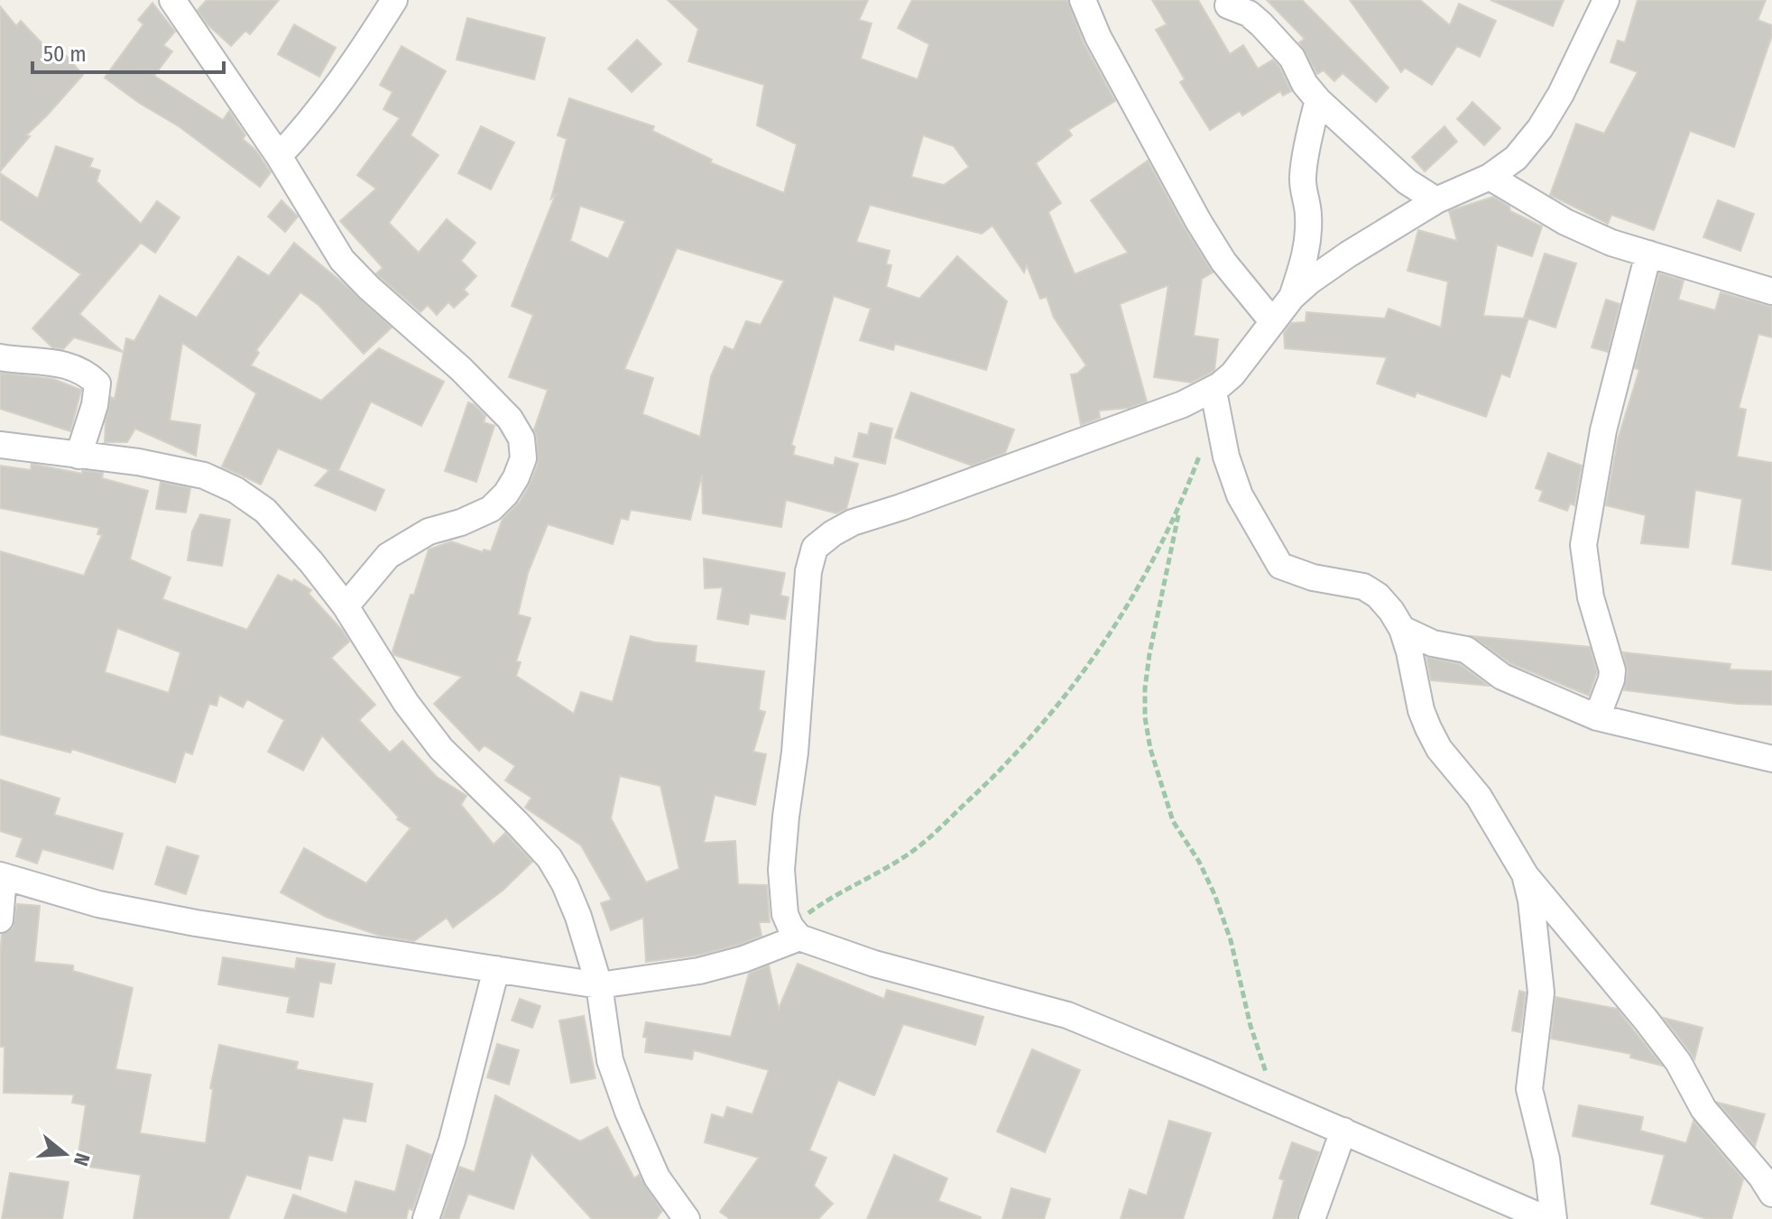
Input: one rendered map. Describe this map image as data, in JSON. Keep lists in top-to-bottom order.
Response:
{
  "scale_bar": "50 m",
  "north": "right"
}
